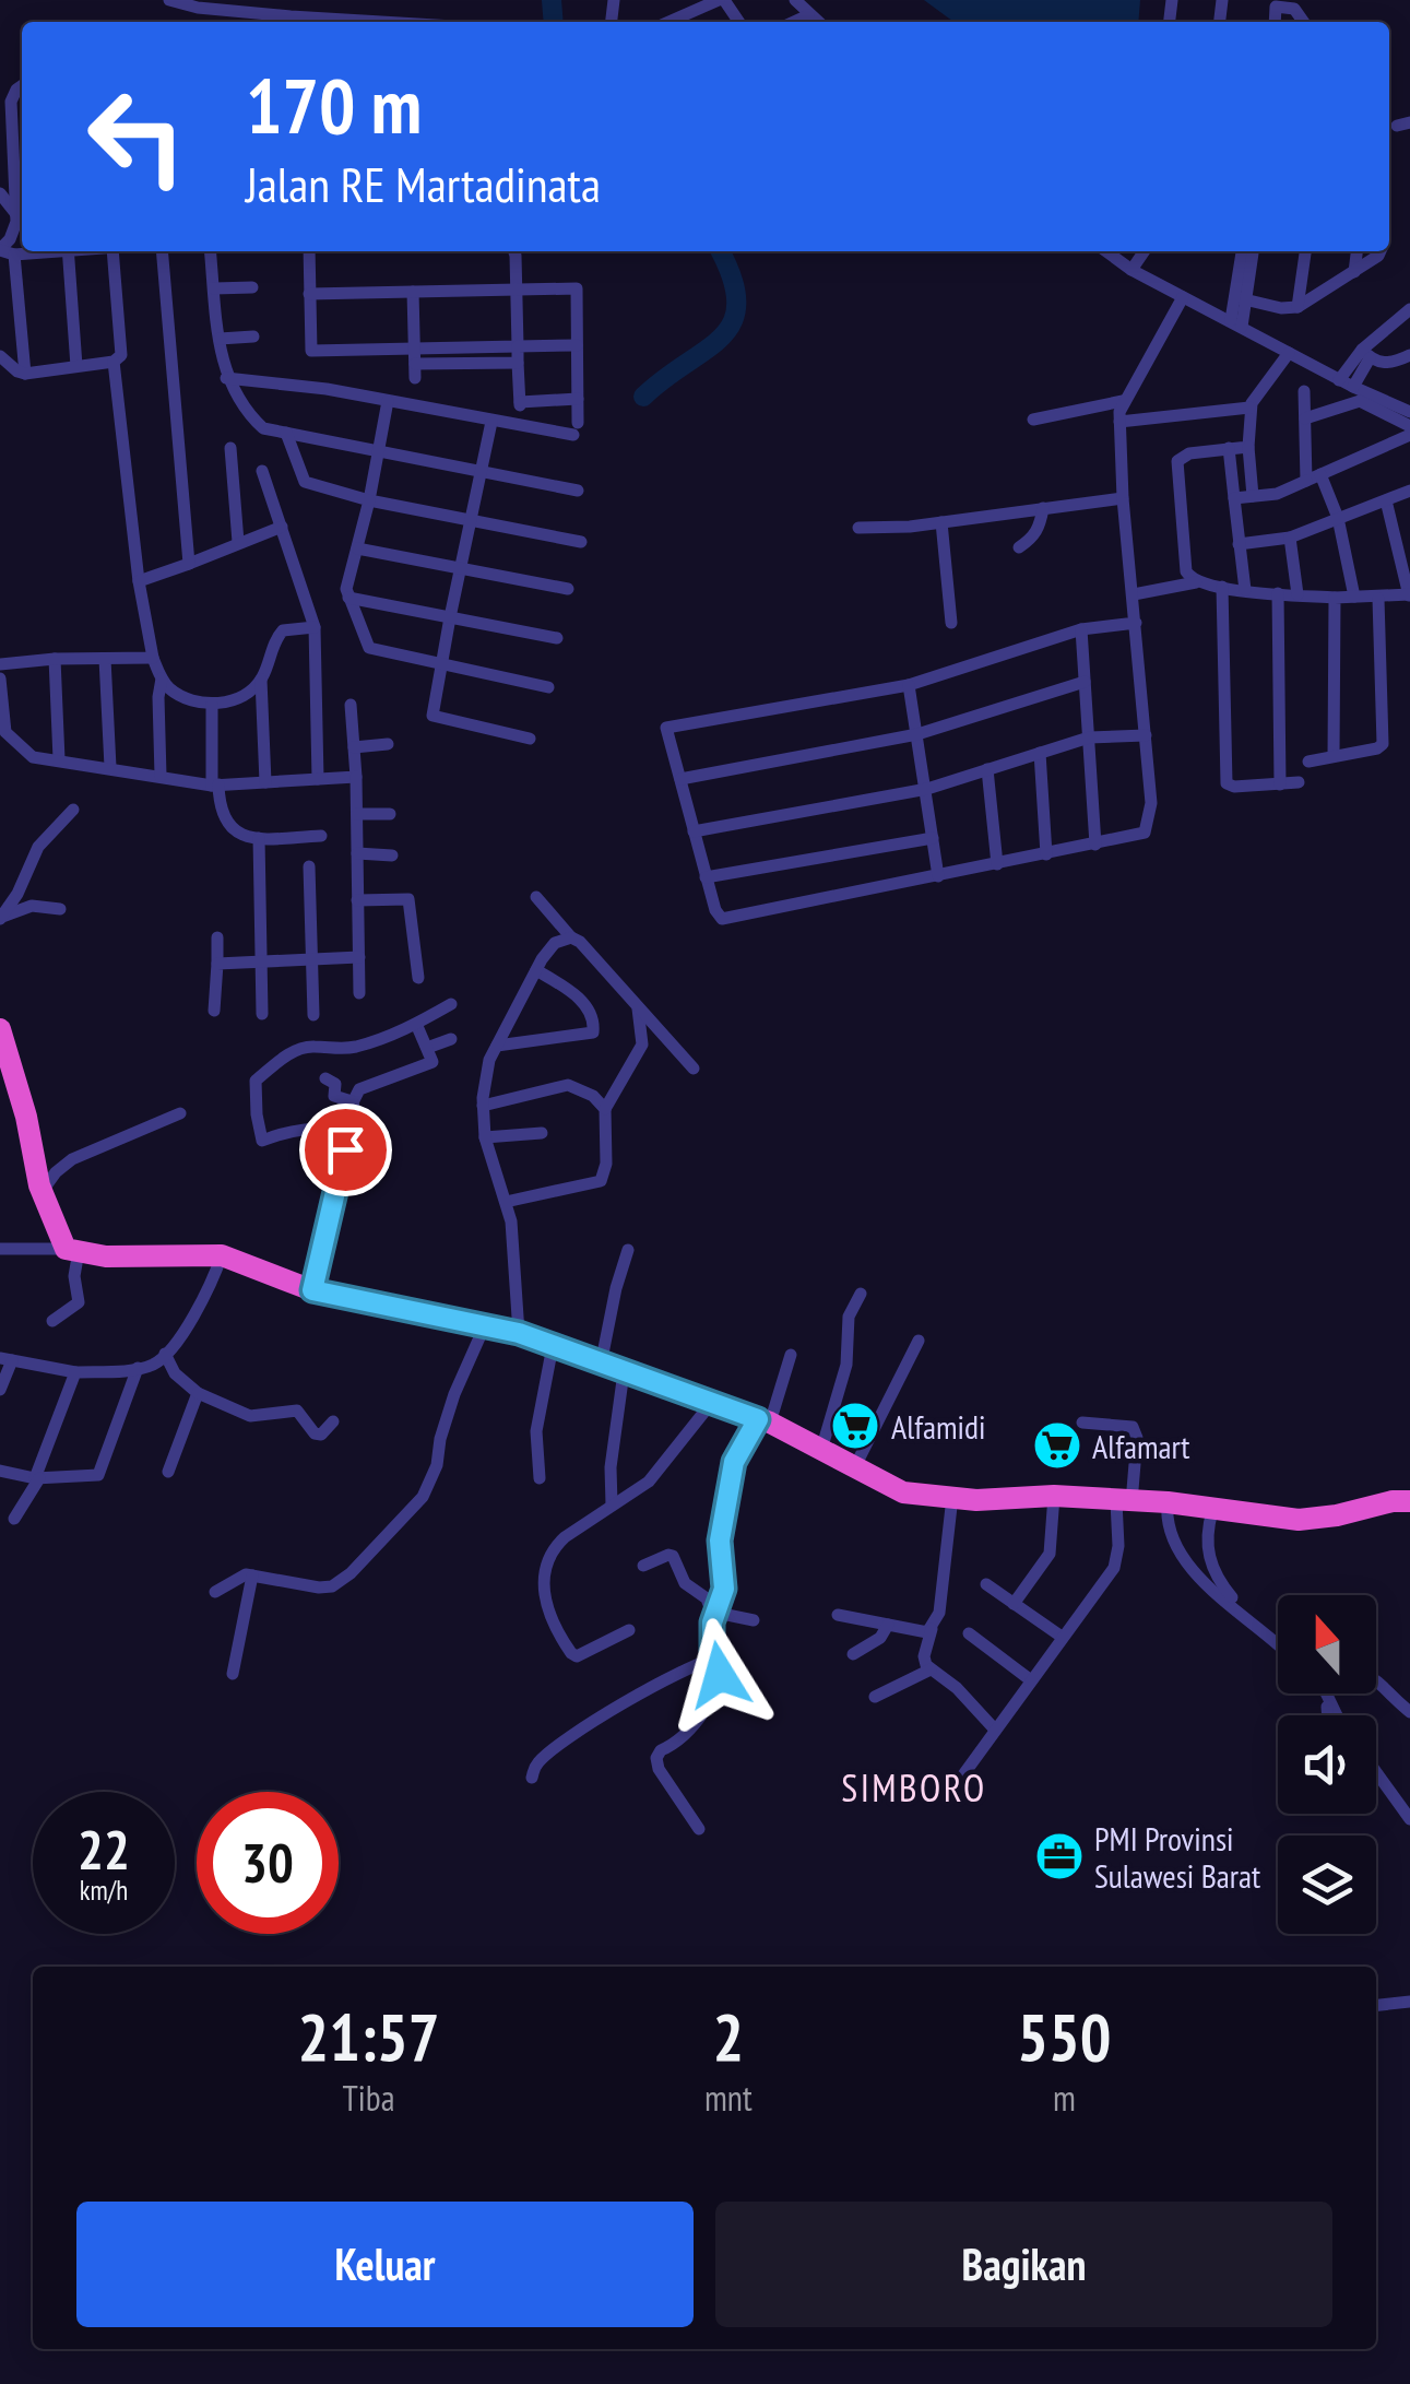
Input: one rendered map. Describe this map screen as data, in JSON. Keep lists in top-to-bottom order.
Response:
{
  "districts": ["SIMBORO"],
  "places": {
    "supermarket": ["Alfamidi", "Alfamart"],
    "office": ["PMI Provinsi Sulawesi Barat"]
  },
  "north": "top",
  "page": {
    "turn": ["170 m", "Jalan RE Martadinata"],
    "speed": "22 km/h",
    "limit": "30",
    "eta": [
      "21:57",
      "Tiba",
      "2",
      "mnt",
      "550",
      "m"
    ],
    "buttons": ["Keluar", "Bagikan"]
  }
}
